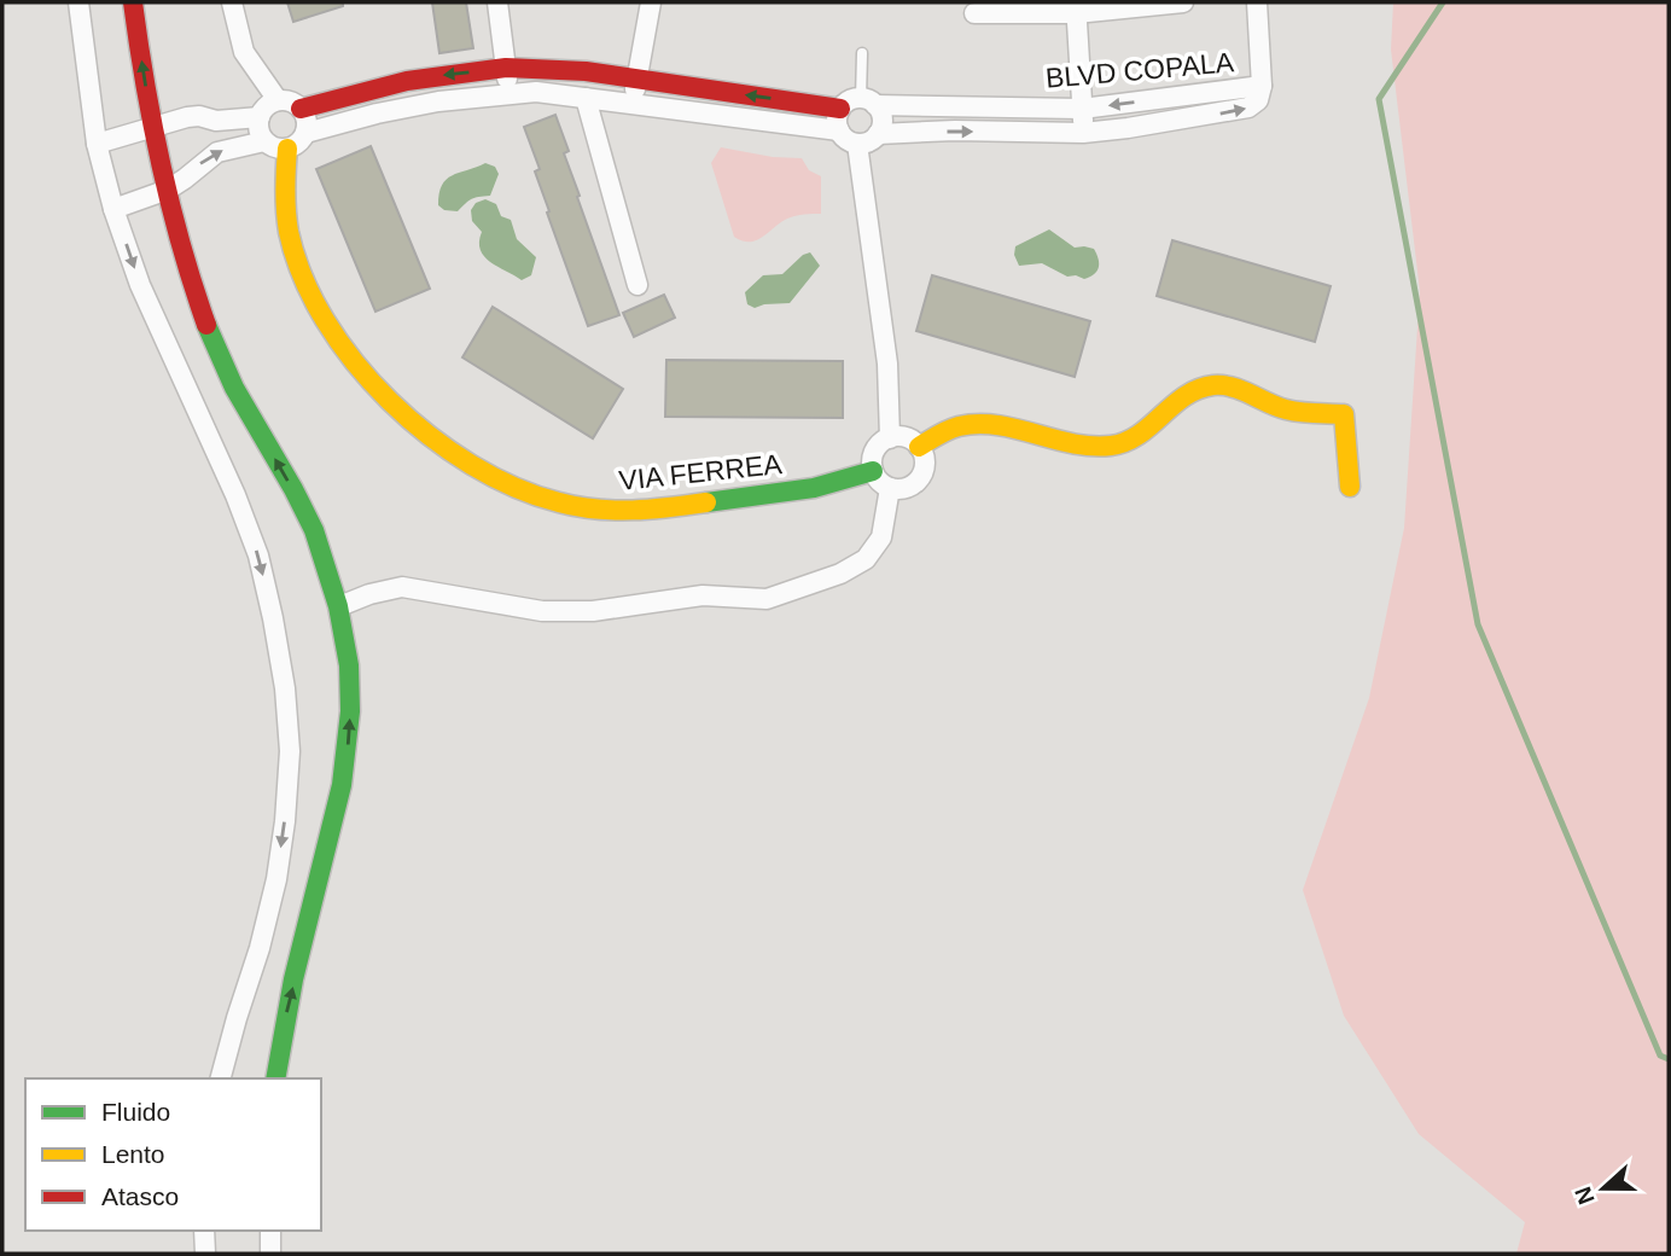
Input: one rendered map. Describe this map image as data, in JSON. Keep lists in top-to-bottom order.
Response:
{
  "streets": {
    "street": ["BLVD COPALA", "VIA FERREA"]
  },
  "legend": ["Fluido", "Lento", "Atasco"],
  "north": "left"
}
